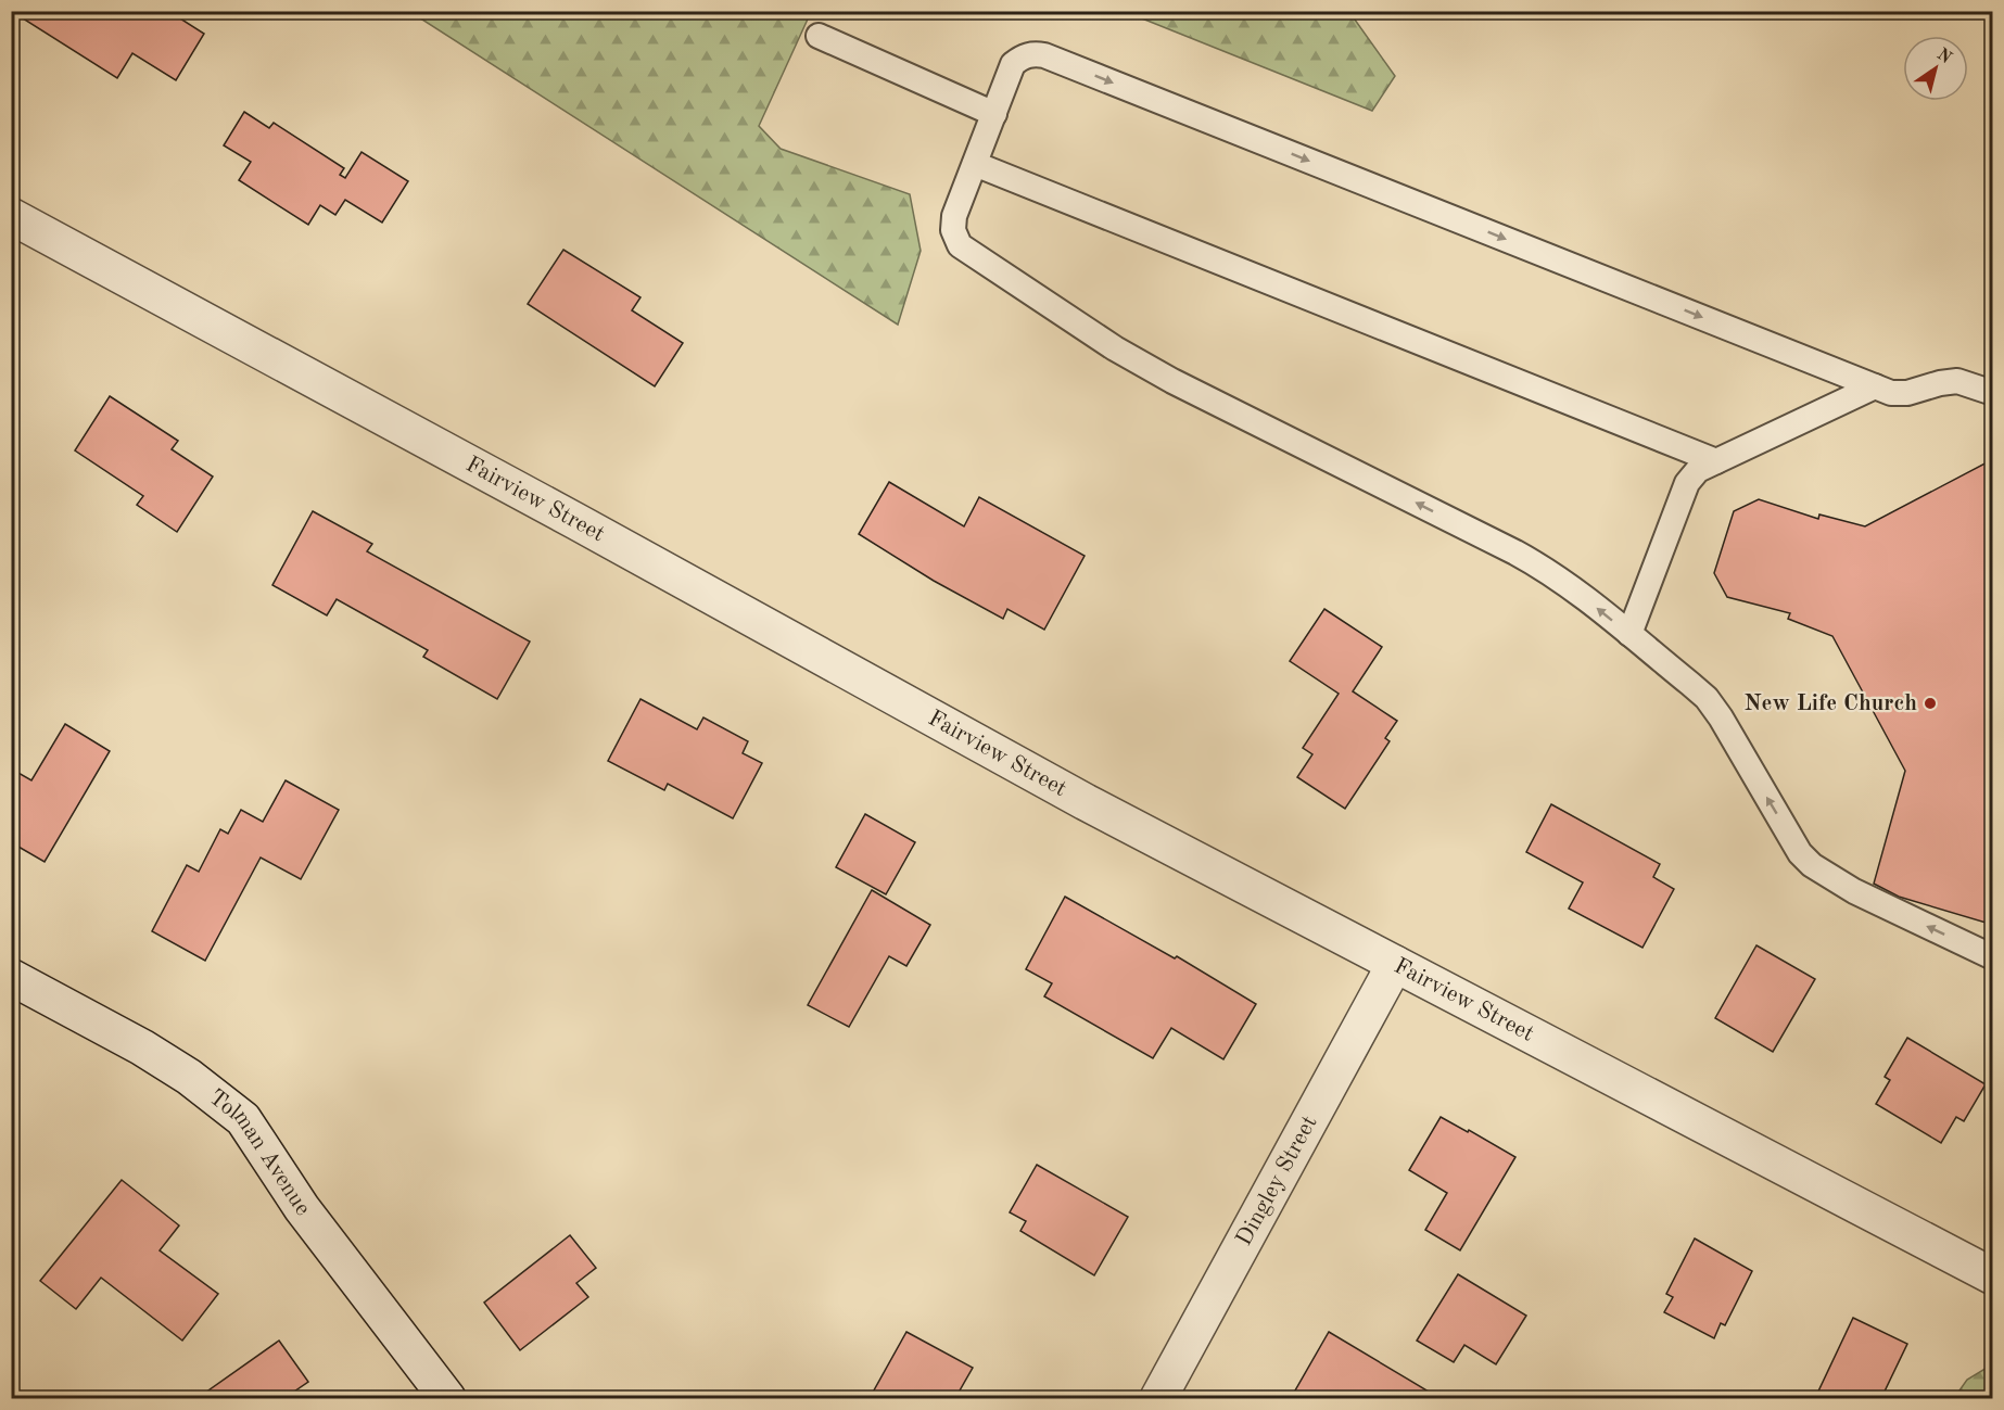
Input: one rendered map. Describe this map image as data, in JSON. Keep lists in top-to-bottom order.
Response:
{
  "streets": {
    "street": ["Fairview Street", "Tolman Avenue", "Dingley Street"]
  },
  "crossings": [
    ["Fairview Street", "Dingley Street"]
  ],
  "places": ["New Life Church"],
  "north": "top right"
}
